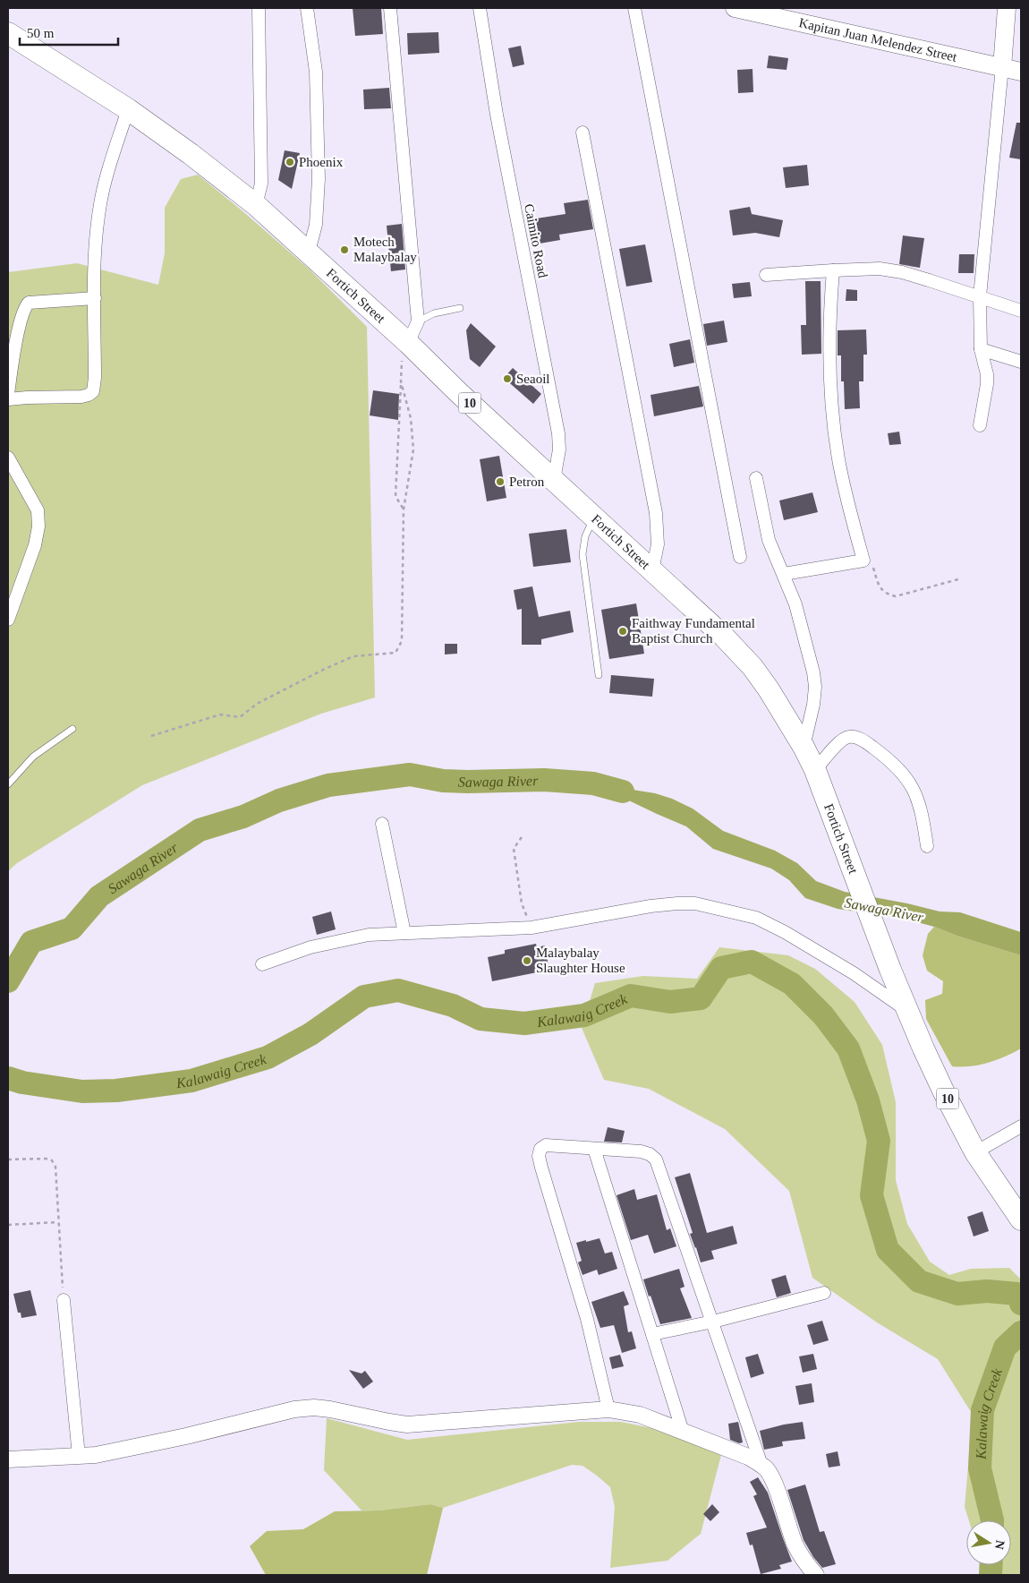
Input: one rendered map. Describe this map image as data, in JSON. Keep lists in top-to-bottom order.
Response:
{
  "streets": {
    "highway": ["Fortich Street", "10"],
    "main road": ["Kapitan Juan Melendez Street"],
    "street": ["Caimito Road"]
  },
  "crossings": [
    ["Caimito Road", "Fortich Street"]
  ],
  "water": ["Sawaga River", "Kalawaig Creek"],
  "places": [
    "Phoenix",
    "Motech Malaybalay",
    "Seaoil",
    "Petron",
    "Faithway Fundamental Baptist Church",
    "Malaybalay Slaughter House"
  ],
  "scale_bar": "50 m",
  "north": "right"
}
